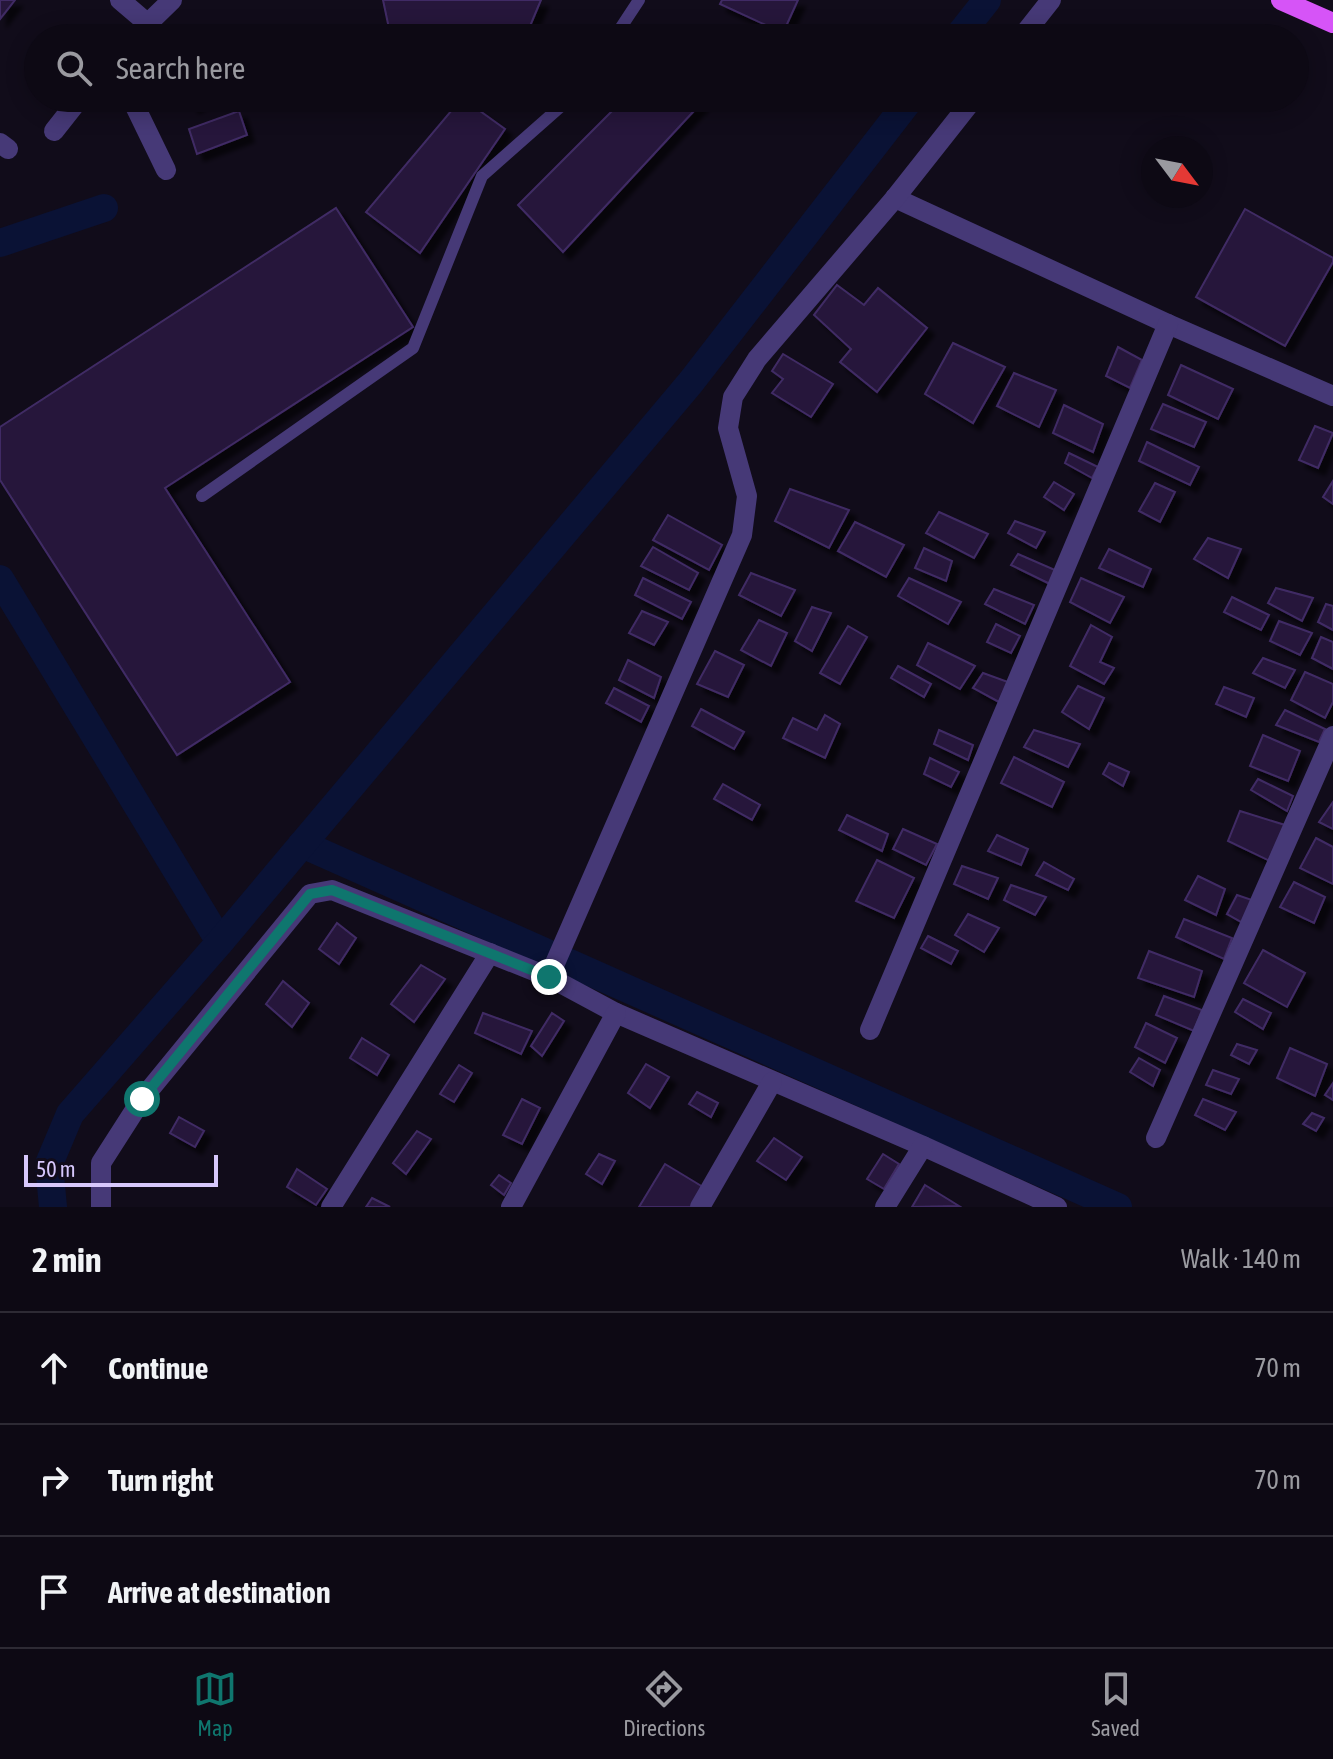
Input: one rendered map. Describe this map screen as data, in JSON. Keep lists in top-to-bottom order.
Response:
{
  "scale_bar": "50 m",
  "north": "bottom right",
  "page": {
    "search": "Search here",
    "scale": "50 m",
    "heading": ["2 min", "Walk · 140 m"],
    "list": [
      ["Continue", "70 m"],
      ["Turn right", "70 m"],
      "Arrive at destination"
    ],
    "nav": ["Map", "Directions", "Saved"]
  }
}
